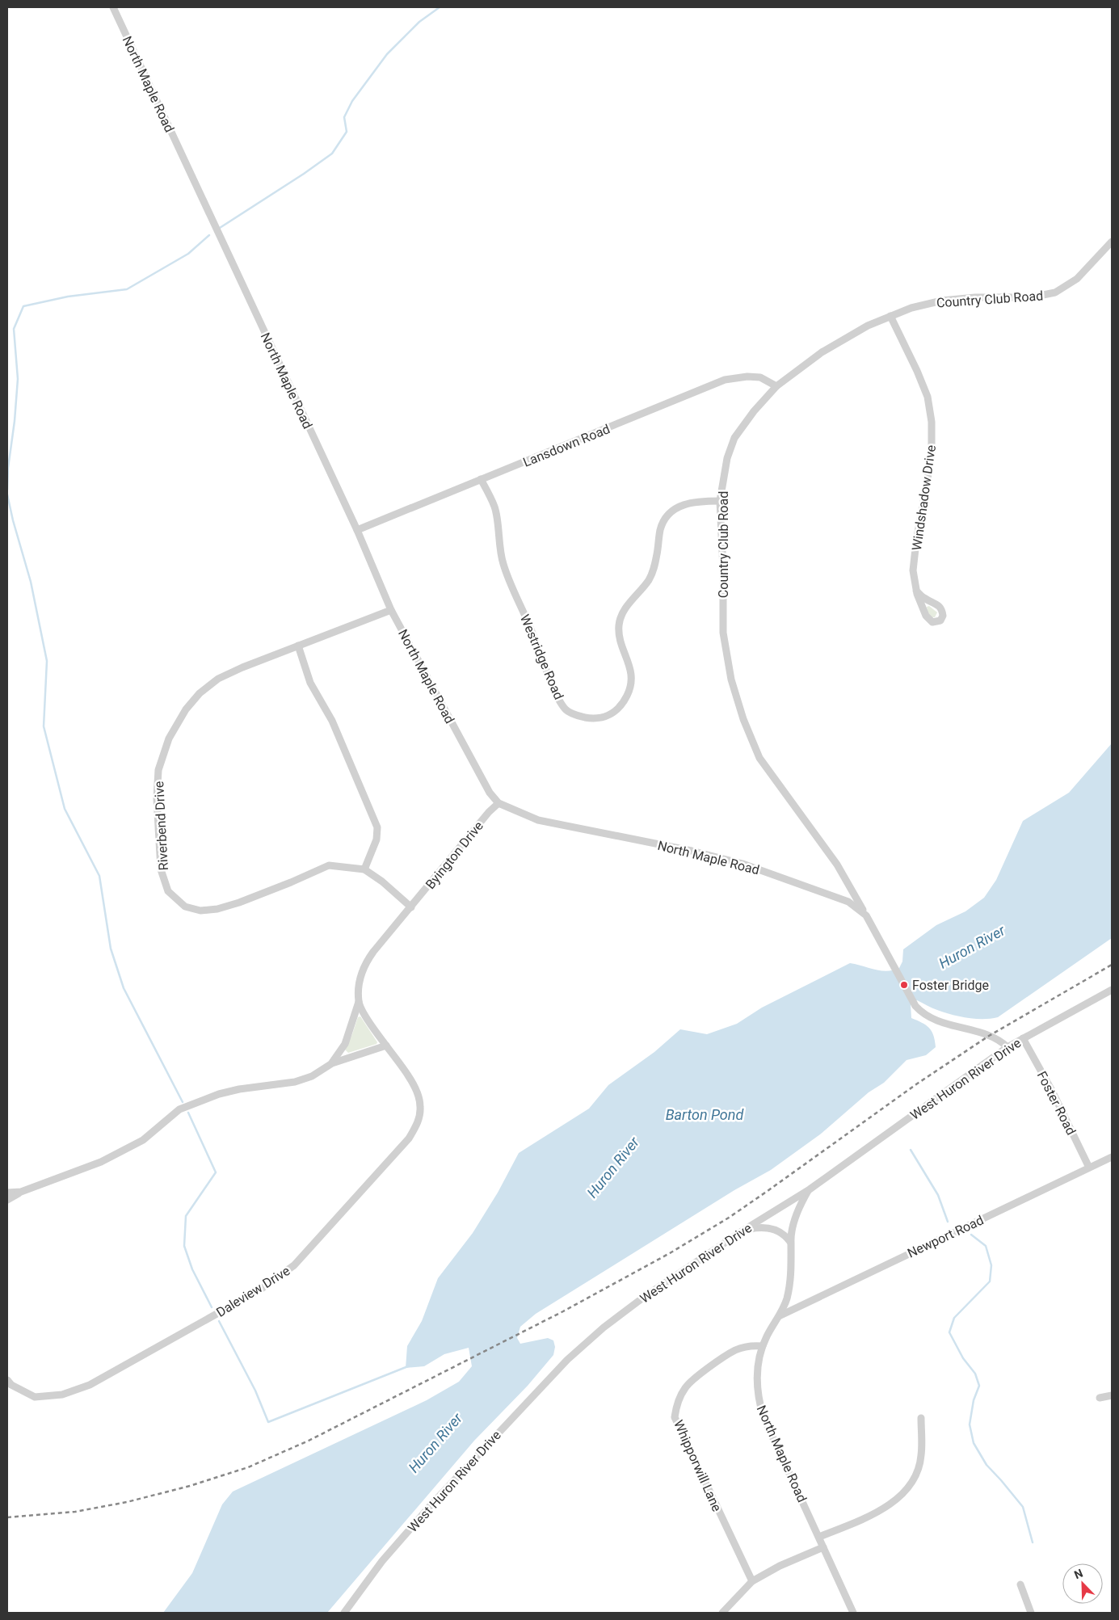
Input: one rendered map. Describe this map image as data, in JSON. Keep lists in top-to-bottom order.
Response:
{
  "streets": {
    "street": [
      "North Maple Road",
      "Country Club Road",
      "Lansdown Road",
      "Windshadow Drive",
      "Westridge Road",
      "Riverbend Drive",
      "Byington Drive",
      "West Huron River Drive",
      "Foster Road",
      "Newport Road",
      "Daleview Drive",
      "Whipporwill Lane"
    ]
  },
  "crossings": [
    ["North Maple Road", "Country Club Road"],
    ["North Maple Road", "Lansdown Road"],
    ["North Maple Road", "Riverbend Drive"],
    ["North Maple Road", "Byington Drive"],
    ["North Maple Road", "West Huron River Drive"],
    ["North Maple Road", "Newport Road"],
    ["North Maple Road", "Whipporwill Lane"],
    ["Country Club Road", "Lansdown Road"],
    ["Country Club Road", "Windshadow Drive"],
    ["Country Club Road", "Westridge Road"],
    ["Lansdown Road", "Westridge Road"],
    ["Riverbend Drive", "Byington Drive"],
    ["Byington Drive", "Daleview Drive"],
    ["West Huron River Drive", "Foster Road"],
    ["Foster Road", "Newport Road"]
  ],
  "water": ["Huron River", "Barton Pond"],
  "places": ["Foster Bridge"],
  "north": "top left"
}
